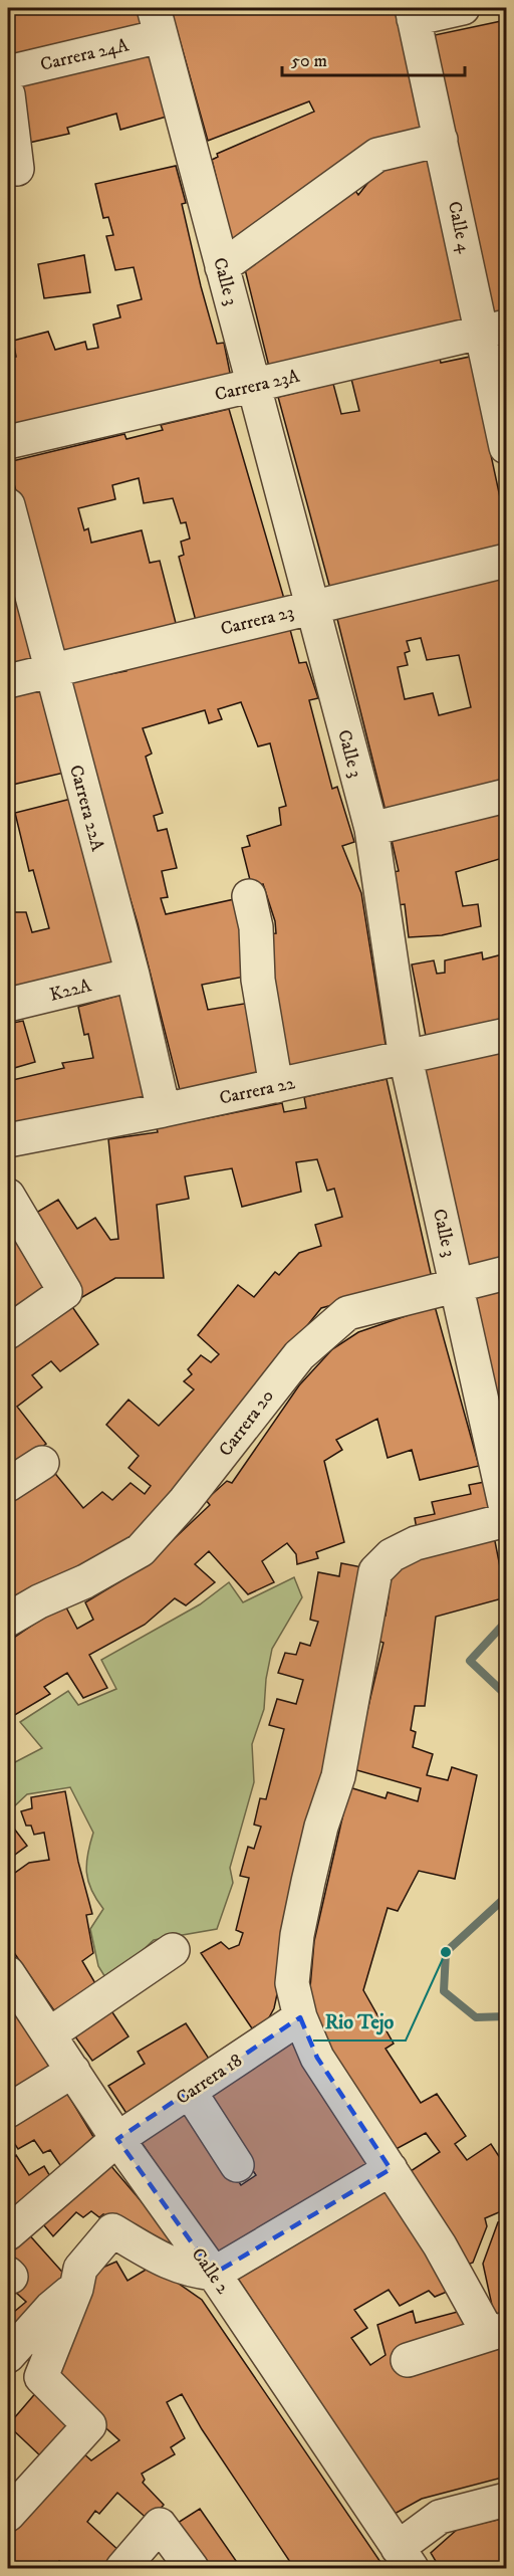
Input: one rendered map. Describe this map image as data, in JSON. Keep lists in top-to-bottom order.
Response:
{
  "streets": {
    "street": [
      "Carrera 24A",
      "Calle 4",
      "Calle 3",
      "Carrera 23A",
      "Carrera 23",
      "Carrera 22A",
      "K22A",
      "Carrera 22",
      "Carrera 20",
      "Carrera 18",
      "Calle 2"
    ]
  },
  "crossings": [
    ["Carrera 24A", "Calle 3"],
    ["Calle 4", "Carrera 23A"],
    ["Calle 3", "Carrera 23A"],
    ["Calle 3", "Carrera 23"],
    ["Calle 3", "Carrera 22"],
    ["Calle 3", "Carrera 20"],
    ["Carrera 23", "Carrera 22A"],
    ["Carrera 22A", "K22A"],
    ["Carrera 22A", "Carrera 22"],
    ["Carrera 18", "Calle 2"]
  ],
  "places": ["Rio Tejo"],
  "scale_bar": "50 m"
}
